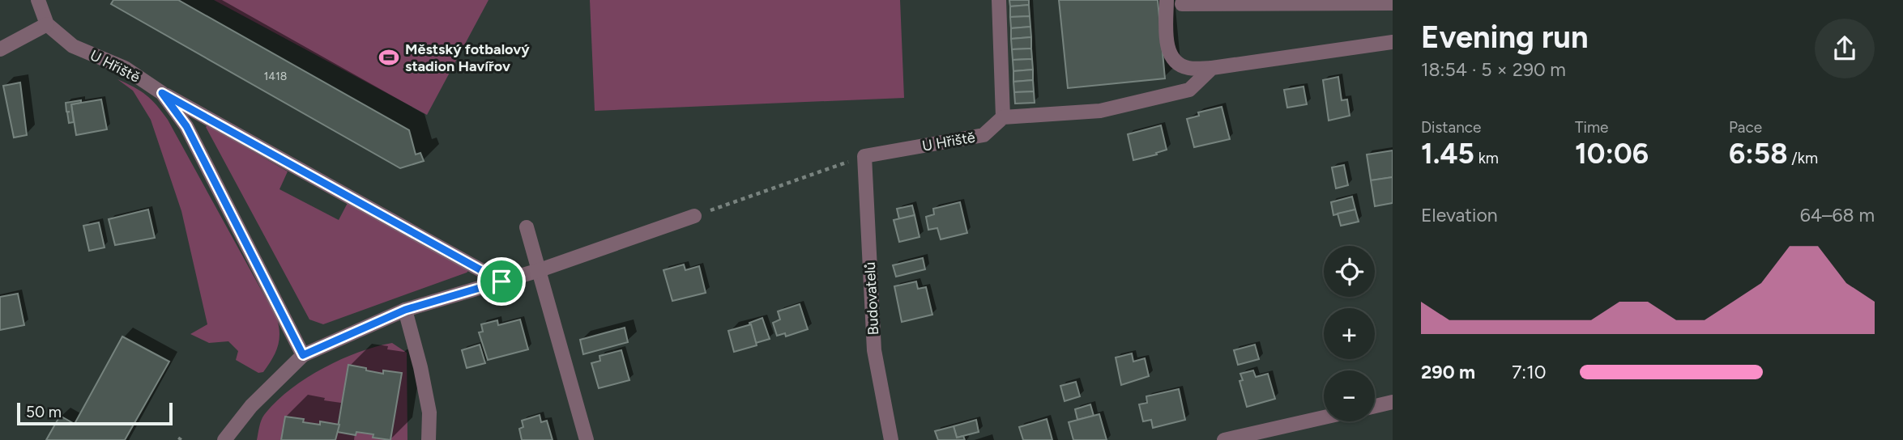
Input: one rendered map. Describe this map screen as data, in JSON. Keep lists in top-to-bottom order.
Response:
{
  "streets": {
    "street": ["U Hřiště", "Budovatelů"]
  },
  "crossings": [
    ["U Hřiště", "Budovatelů"]
  ],
  "places": {
    "sports": ["Městský fotbalový stadion Havířov"]
  },
  "house_numbers": ["1418"],
  "scale_bar": "50 m",
  "page": {
    "heading": ["Evening run", "18:54 · 5 × 290 m"],
    "stats": [
      ["Distance", "1.45 km"],
      ["Time", "10:06"],
      ["Pace", "6:58 /km"]
    ],
    "chart": ["Elevation", "64–68 m"],
    "map_buttons": ["+", "−"],
    "list": [
      {
        "name": "290 m",
        "note": "7:10"
      }
    ],
    "scale": "50 m"
  }
}
